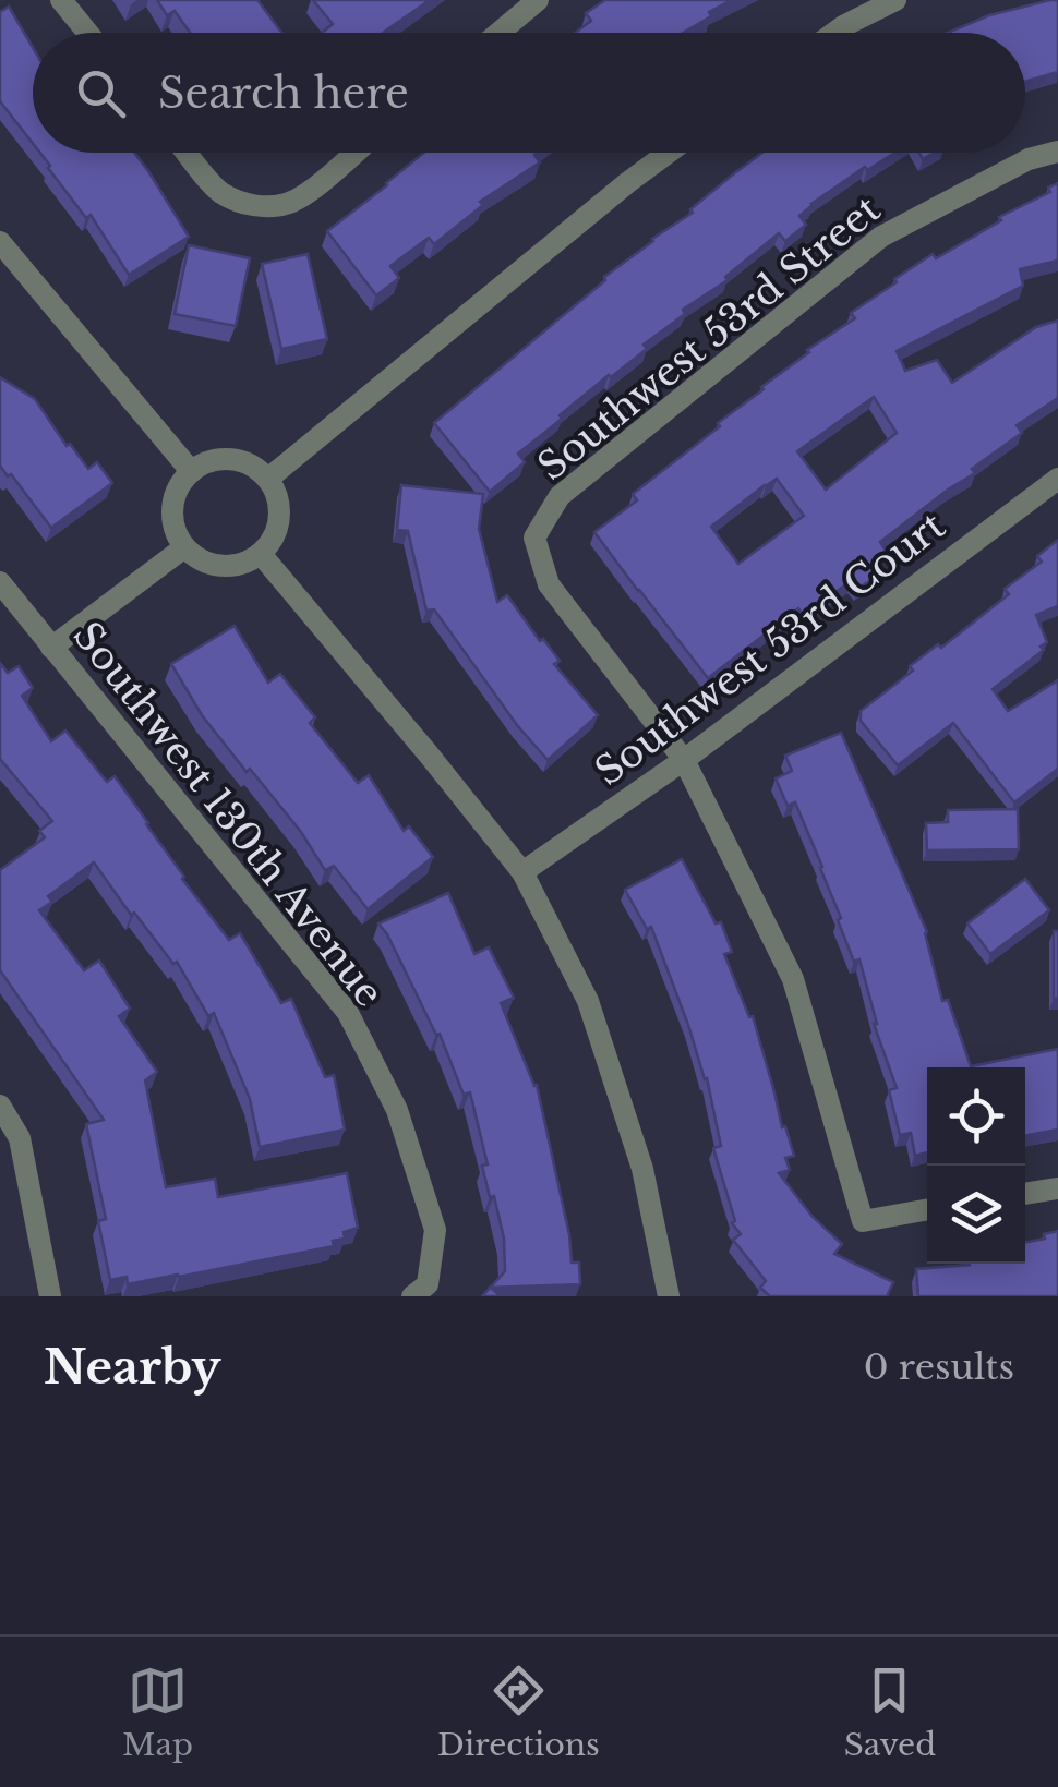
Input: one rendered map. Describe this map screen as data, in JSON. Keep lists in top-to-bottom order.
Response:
{
  "streets": {
    "street": ["Southwest 53rd Street", "Southwest 53rd Court", "Southwest 130th Avenue"]
  },
  "crossings": [
    ["Southwest 53rd Street", "Southwest 53rd Court"]
  ],
  "page": {
    "search": "Search here",
    "heading": ["Nearby", "0 results"],
    "nav": ["Map", "Directions", "Saved"]
  }
}
